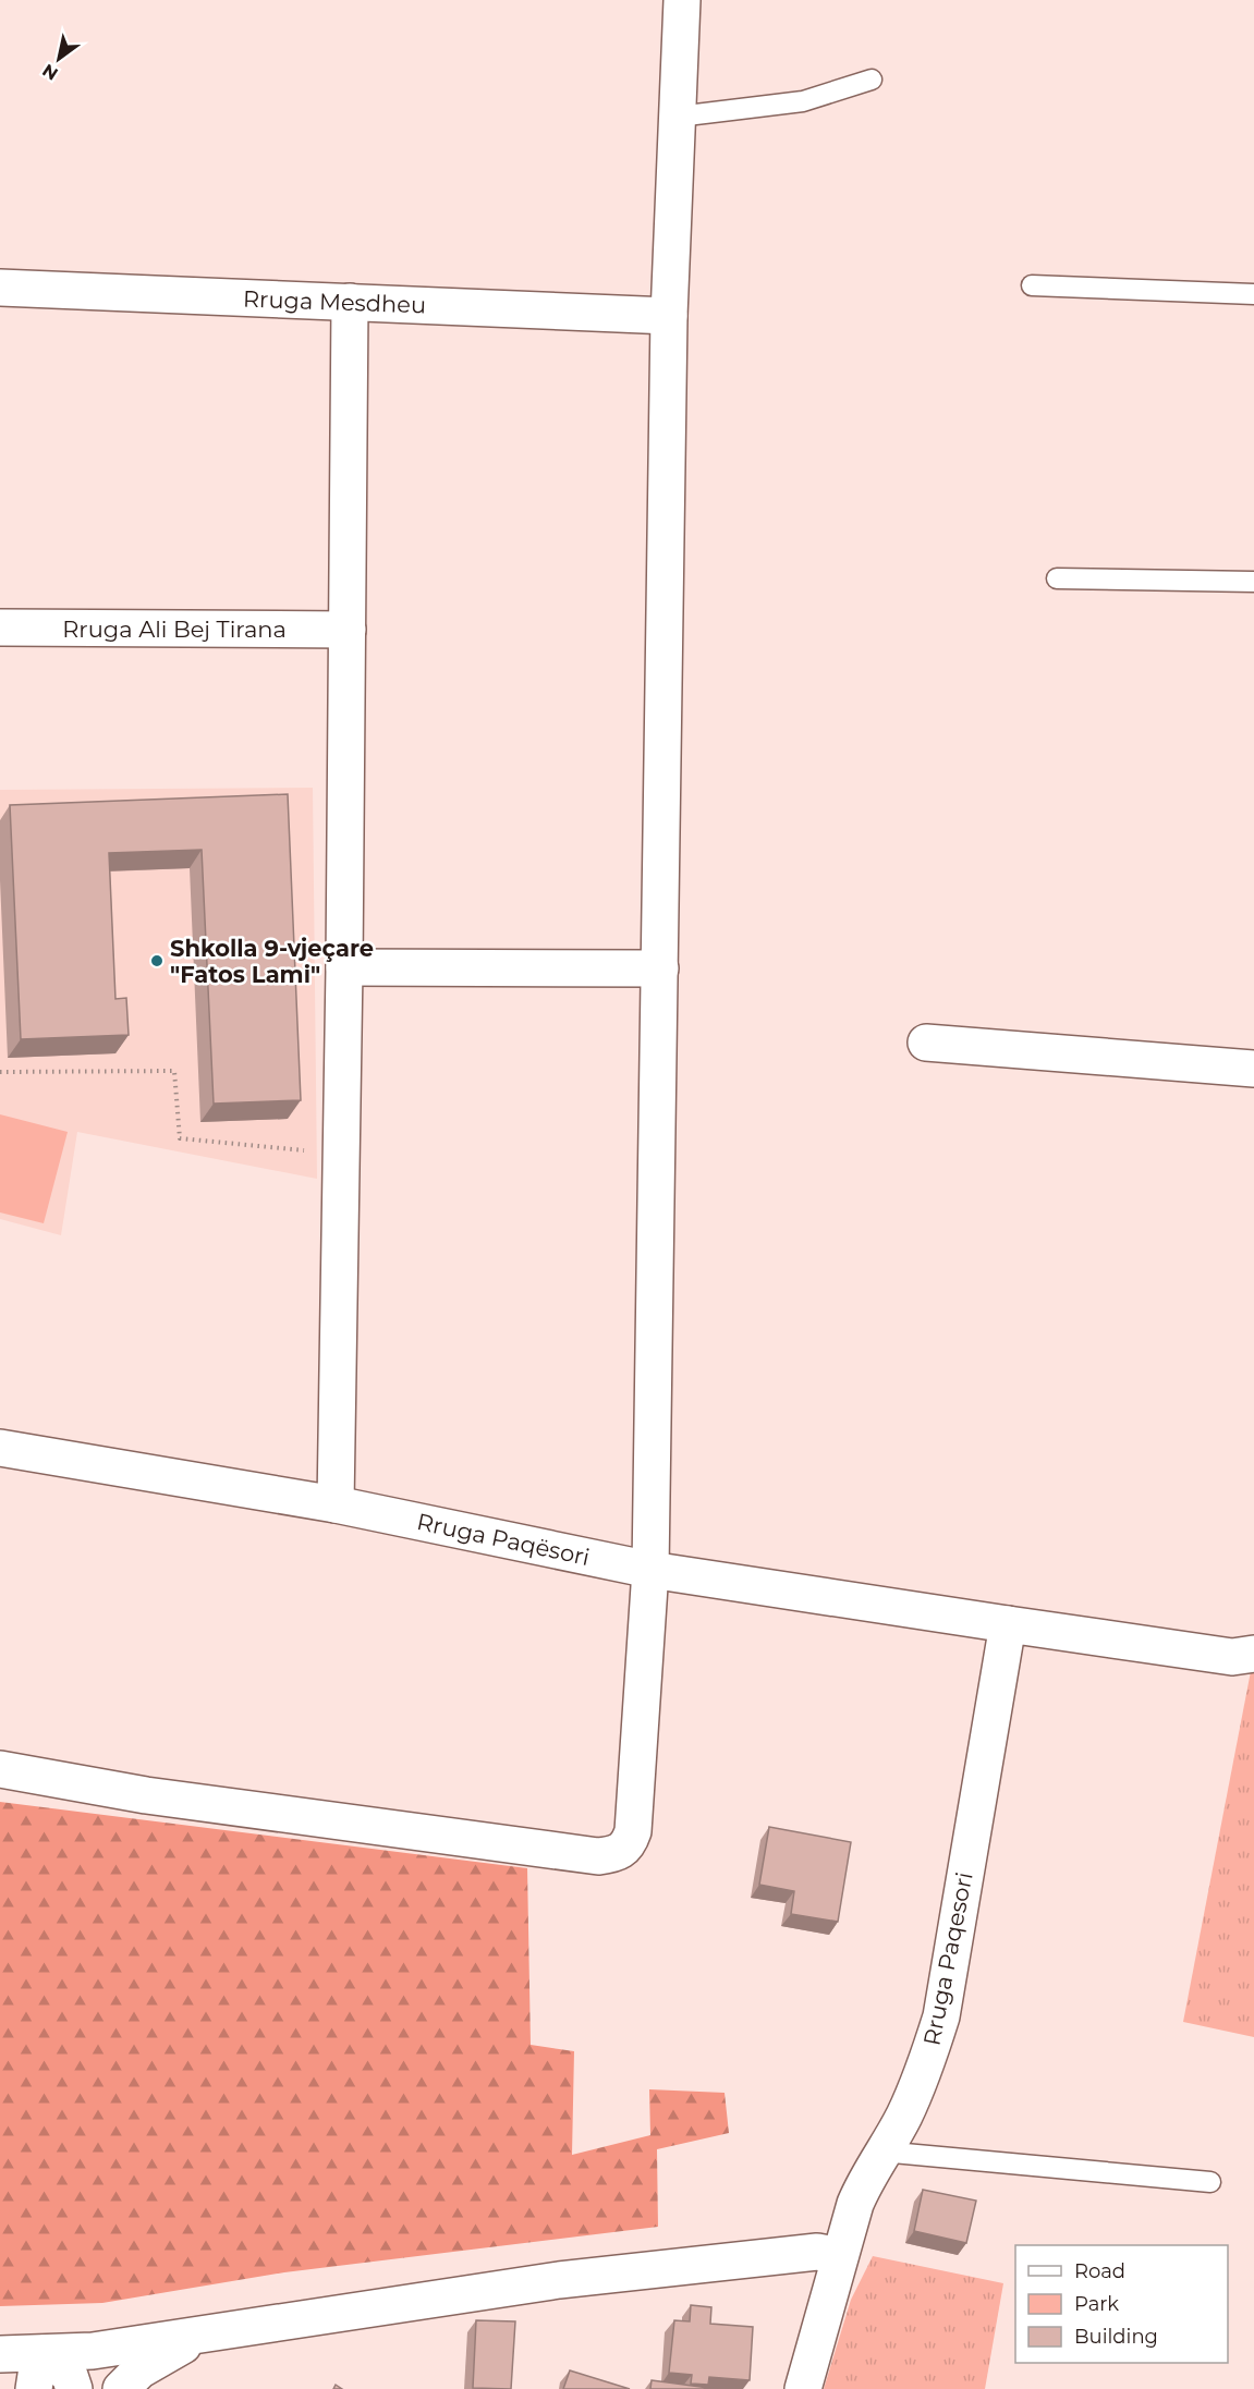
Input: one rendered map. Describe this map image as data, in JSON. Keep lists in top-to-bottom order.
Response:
{
  "streets": {
    "street": [
      "Rruga Mesdheu",
      "Rruga Ali Bej Tirana",
      "Rruga Paqësori",
      "Rruga Paqesori"
    ]
  },
  "crossings": [
    ["Rruga Paqësori", "Rruga Paqesori"]
  ],
  "places": ["Shkolla 9-vjeçare \"Fatos Lami\""],
  "legend": ["Road", "Park", "Building"],
  "north": "bottom left"
}
